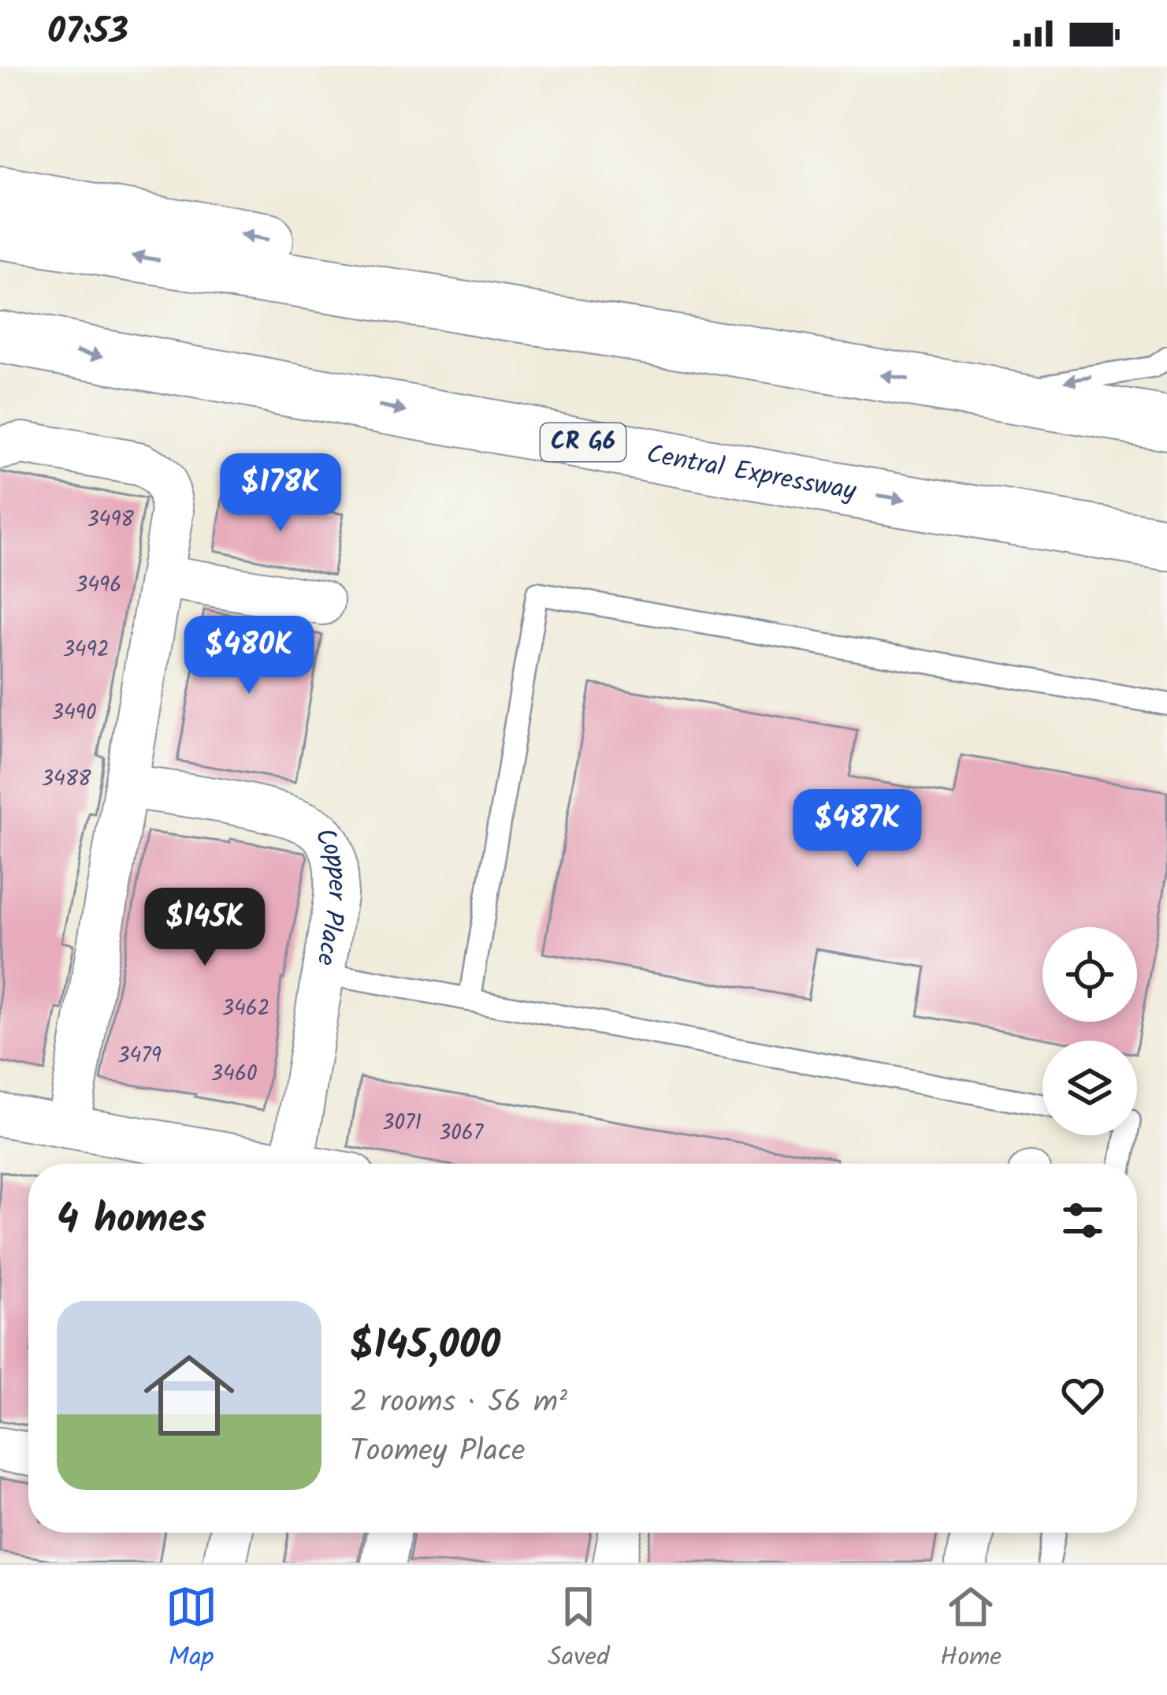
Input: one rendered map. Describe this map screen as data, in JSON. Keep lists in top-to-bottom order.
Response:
{
  "streets": {
    "highway": ["CR G6", "Central Expressway"],
    "street": ["Copper Place"]
  },
  "house_numbers": [
    "3498",
    "3496",
    "3492",
    "3490",
    "3488",
    "3462",
    "3479",
    "3460",
    "3071",
    "3067"
  ],
  "page": {
    "status": "07:53",
    "price": [
      "$178K",
      "$480K",
      "$487K",
      "$145K"
    ],
    "heading": "4 homes",
    "list": [
      {
        "name": "$145,000",
        "note": "2 rooms · 56 m² · Toomey Place"
      }
    ],
    "tabs": ["Map", "Saved", "Home"]
  }
}
